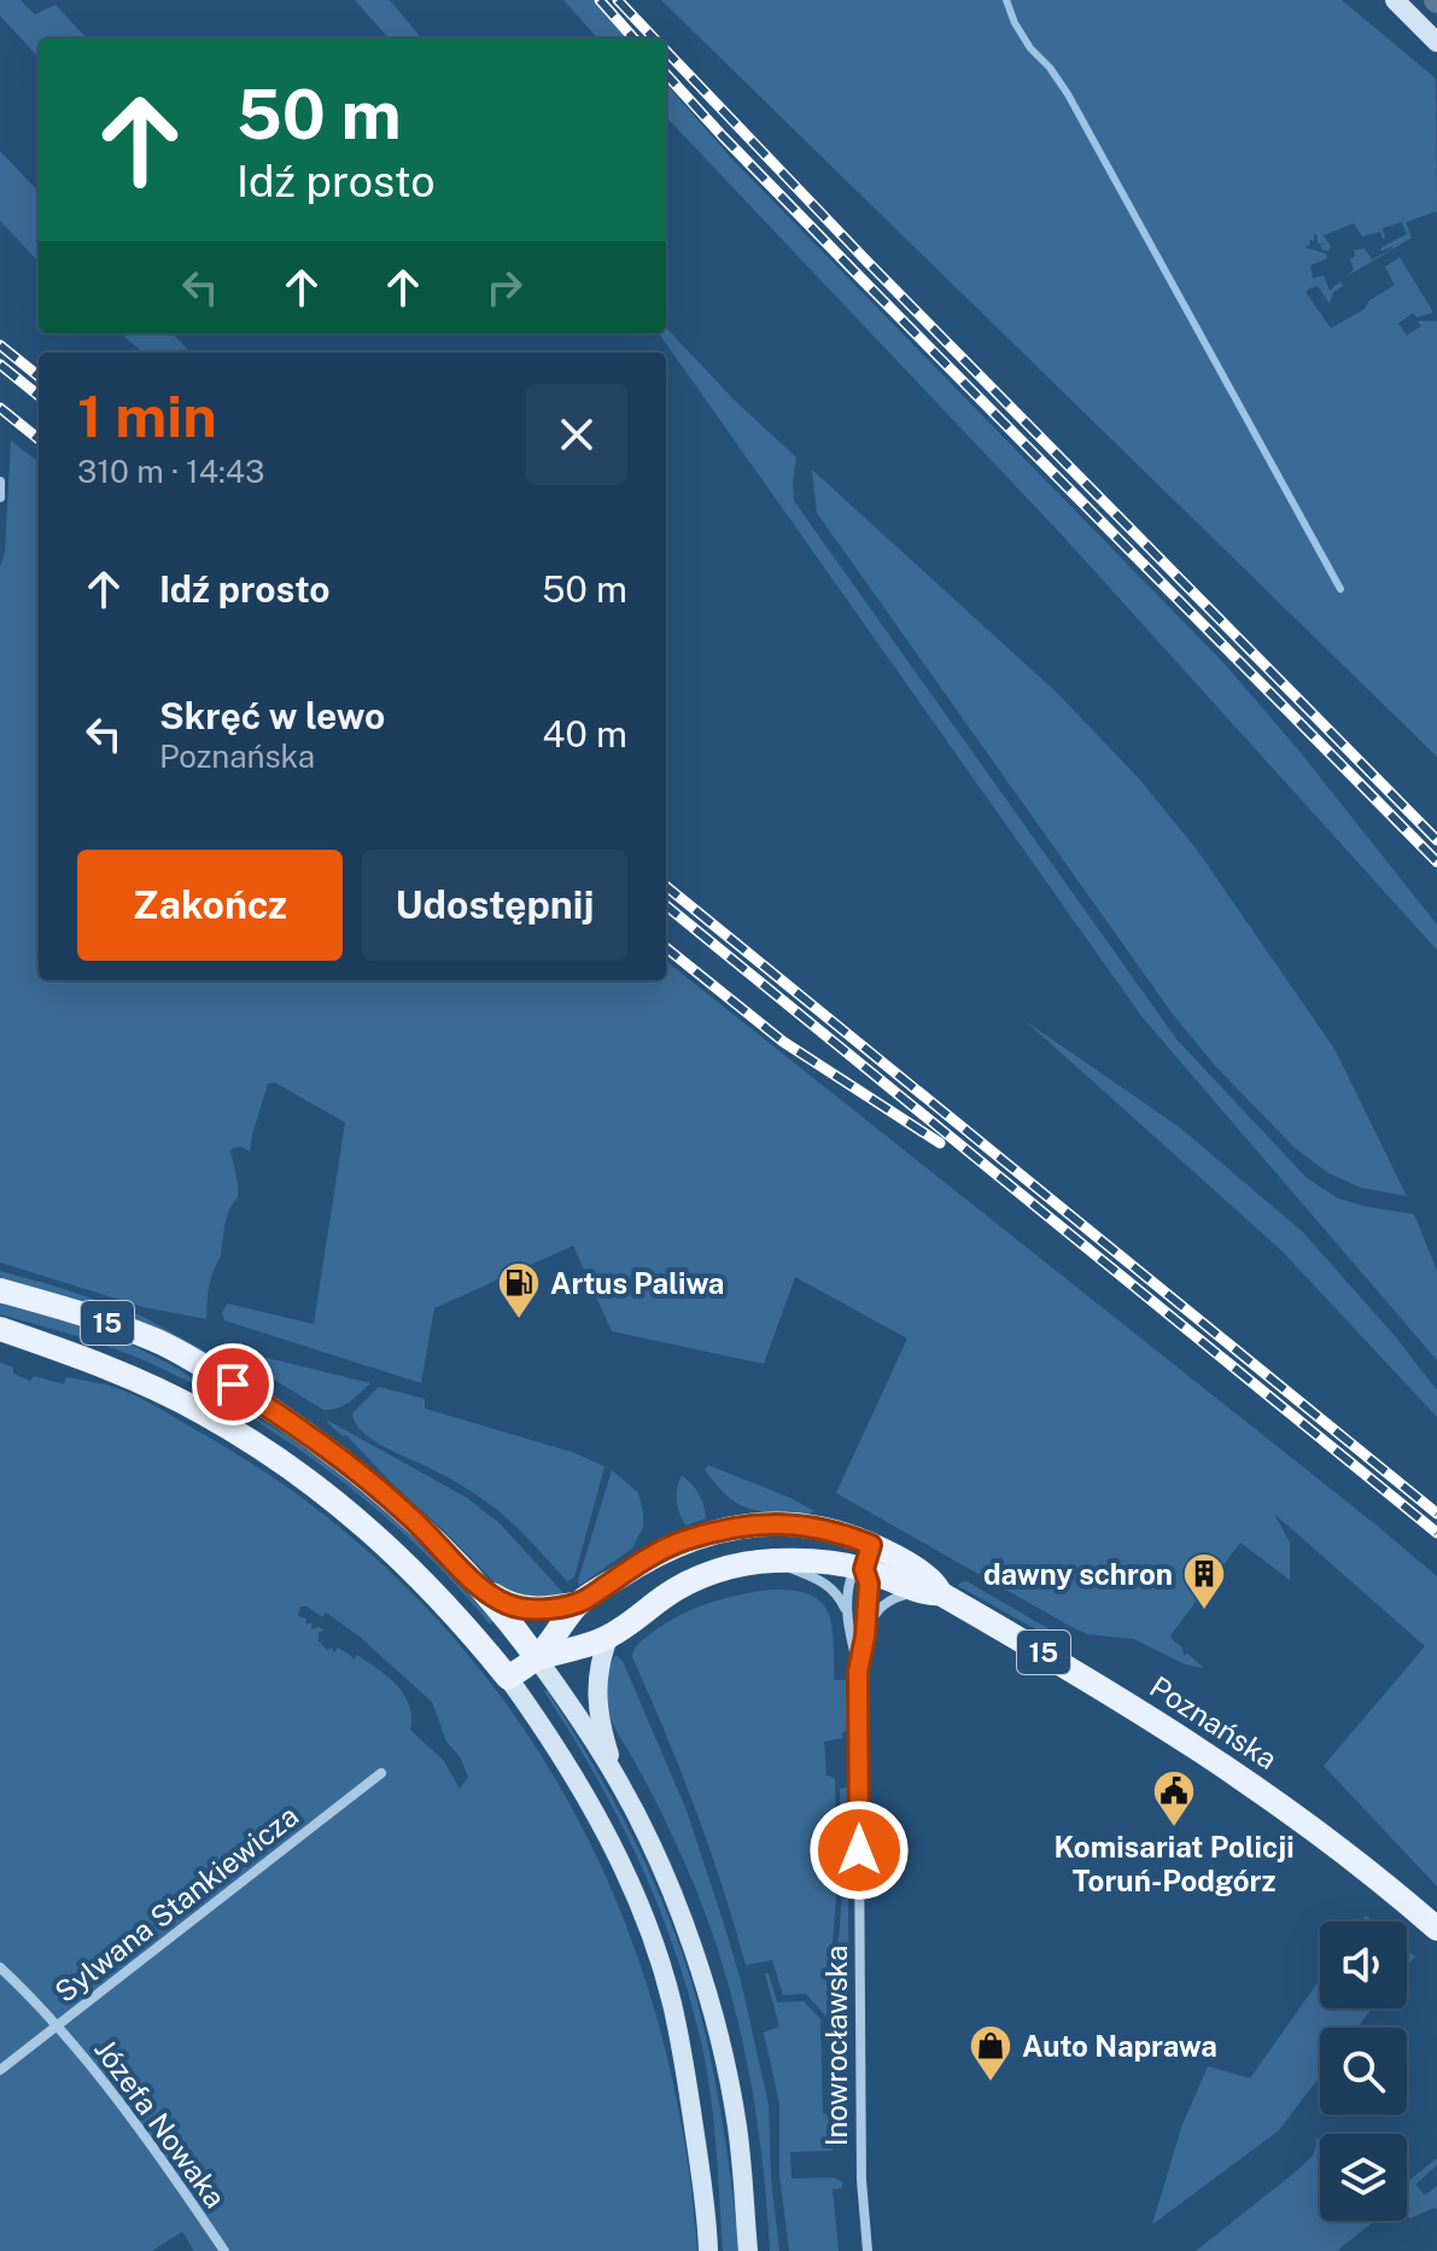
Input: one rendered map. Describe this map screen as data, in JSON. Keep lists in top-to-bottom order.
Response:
{
  "streets": {
    "main road": ["15", "Poznańska"],
    "street": ["Sylwana Stankiewicza", "Inowrocławska", "Józefa Nowaka"]
  },
  "crossings": [
    ["15", "Poznańska"],
    ["Sylwana Stankiewicza", "Józefa Nowaka"]
  ],
  "places": {
    "fuel station": ["Artus Paliwa"],
    "building": ["dawny schron"],
    "public building": ["Komisariat Policji Toruń-Podgórz"],
    "shop": ["Auto Naprawa"]
  },
  "page": {
    "turn": ["50 m", "Idź prosto"],
    "heading": ["1 min", "310 m · 14:43"],
    "list": [
      {
        "name": "Idź prosto",
        "value": "50 m"
      },
      {
        "name": "Skręć w lewo",
        "note": "Poznańska",
        "value": "40 m"
      }
    ],
    "buttons": ["Zakończ", "Udostępnij"]
  }
}
